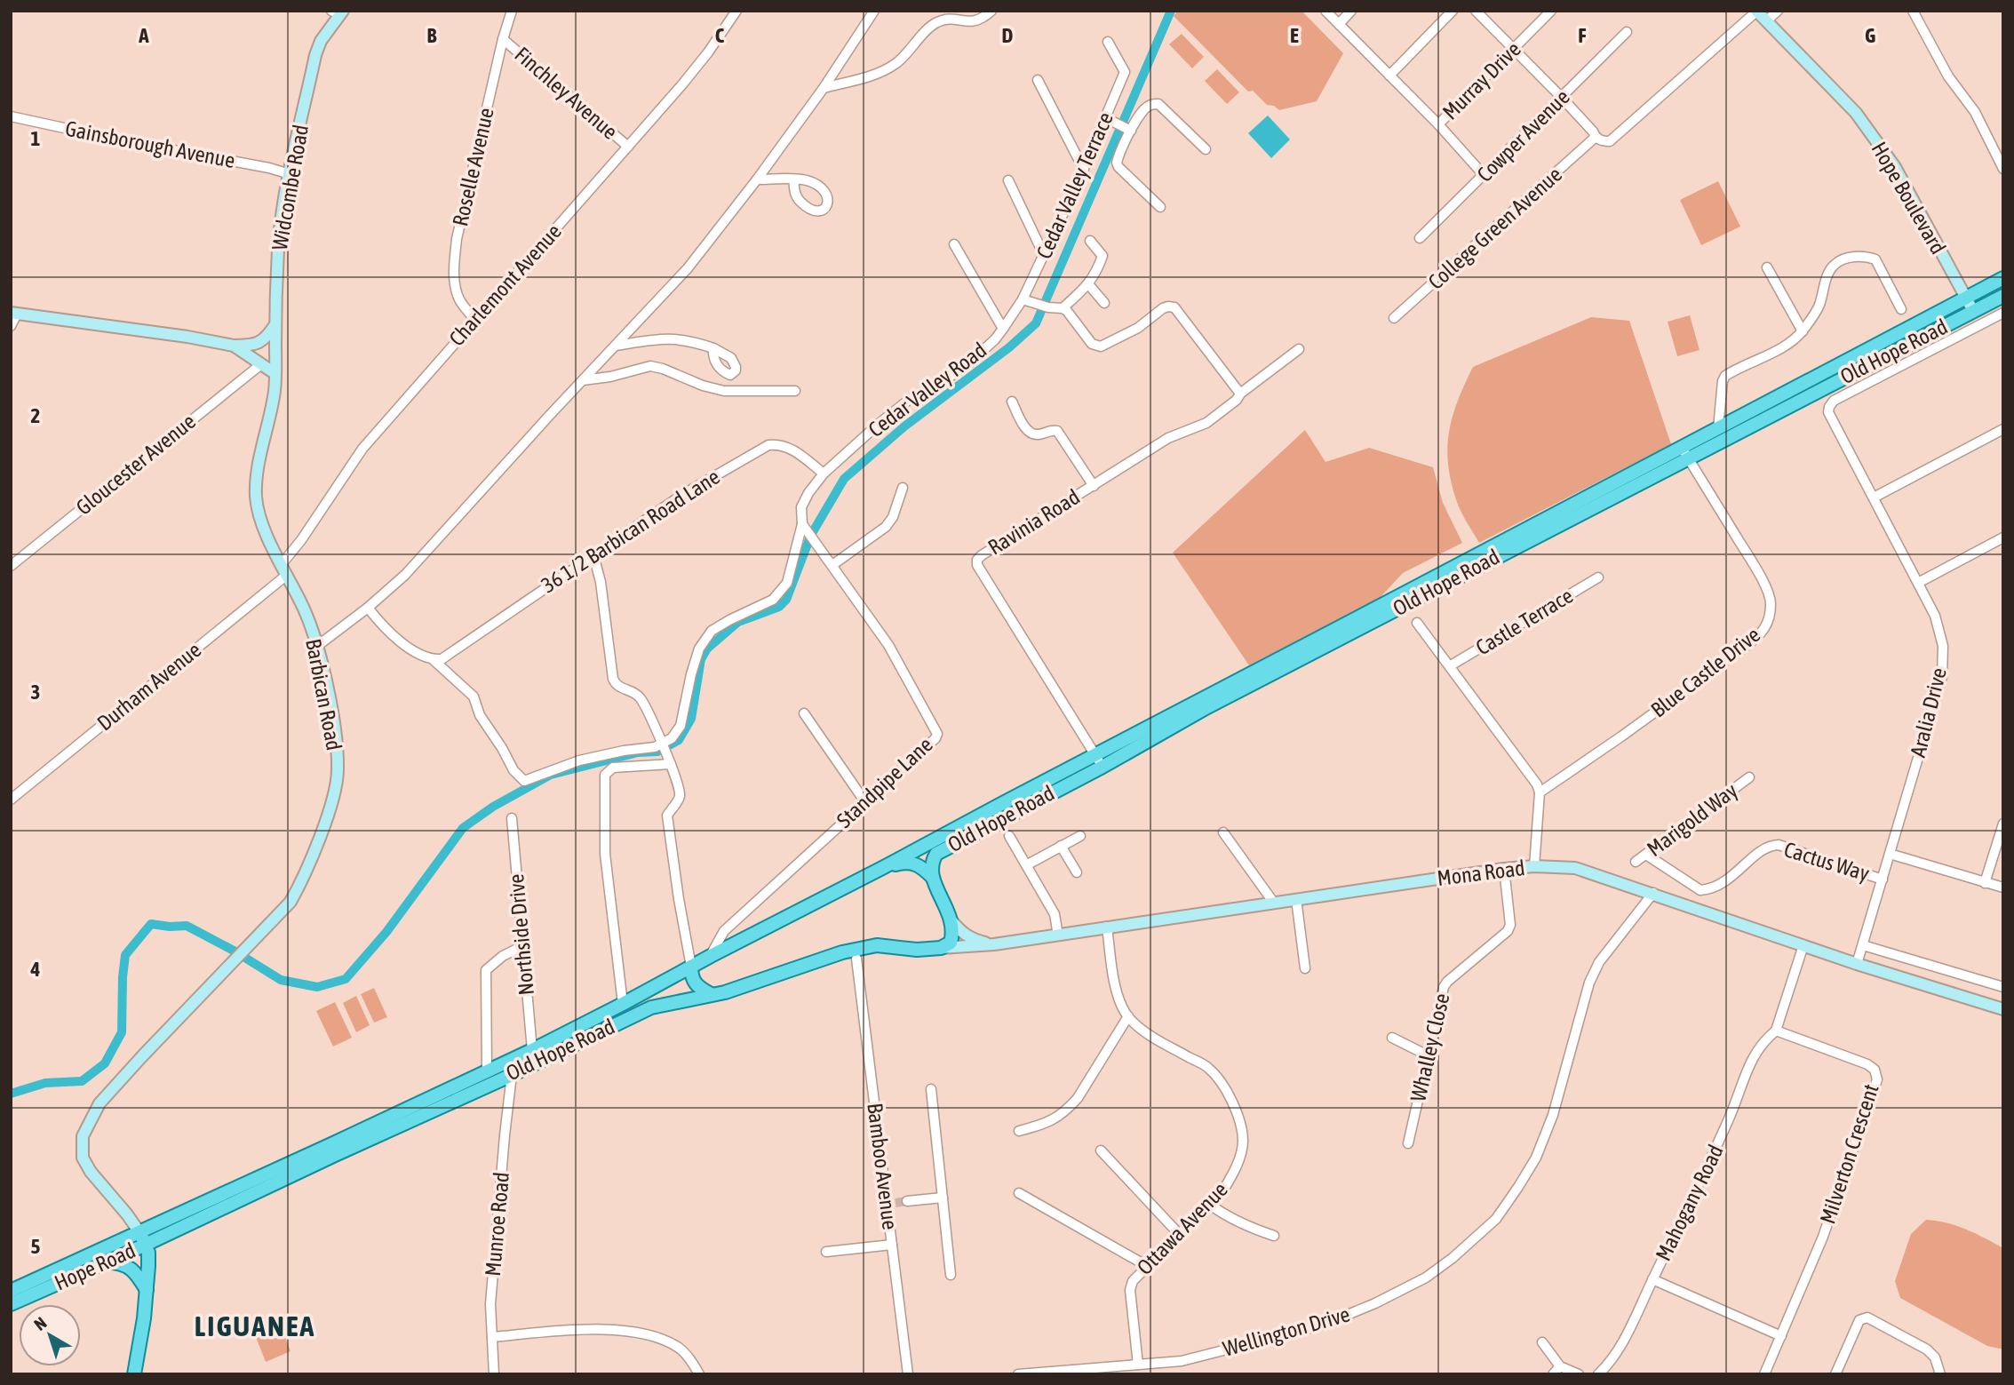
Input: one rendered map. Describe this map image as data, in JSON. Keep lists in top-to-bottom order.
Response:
{
  "streets": {
    "main road": ["Old Hope Road", "Hope Road"],
    "street": [
      "Murray Drive",
      "Finchley Avenue",
      "Cowper Avenue",
      "Gainsborough Avenue",
      "Roselle Avenue",
      "Cedar Valley Terrace",
      "Widcombe Road",
      "Hope Boulevard",
      "College Green Avenue",
      "Charlemont Avenue",
      "Cedar Valley Road",
      "Gloucester Avenue",
      "Ravinia Road",
      "36 1/2 Barbican Road Lane",
      "Castle Terrace",
      "Blue Castle Drive",
      "Durham Avenue",
      "Barbican Road",
      "Aralia Drive",
      "Standpipe Lane",
      "Marigold Way",
      "Cactus Way",
      "Mona Road",
      "Northside Drive",
      "Whalley Close",
      "Milverton Crescent",
      "Bamboo Avenue",
      "Mahogany Road",
      "Munroe Road",
      "Ottawa Avenue",
      "Wellington Drive"
    ]
  },
  "crossings": [
    ["Finchley Avenue", "Roselle Avenue"],
    ["Finchley Avenue", "Charlemont Avenue"],
    ["Gainsborough Avenue", "Widcombe Road"],
    ["Roselle Avenue", "Charlemont Avenue"],
    ["Cedar Valley Terrace", "Cedar Valley Road"],
    ["Widcombe Road", "Barbican Road"],
    ["Hope Boulevard", "College Green Avenue"],
    ["Hope Boulevard", "Old Hope Road"],
    ["Charlemont Avenue", "Durham Avenue"],
    ["Charlemont Avenue", "Barbican Road"],
    ["Old Hope Road", "Ravinia Road"],
    ["Old Hope Road", "Blue Castle Drive"],
    ["Old Hope Road", "Barbican Road"],
    ["Old Hope Road", "Standpipe Lane"],
    ["Old Hope Road", "Mona Road"],
    ["Old Hope Road", "Northside Drive"],
    ["Old Hope Road", "Munroe Road"],
    ["Old Hope Road", "Hope Road"],
    ["Cedar Valley Road", "36 1/2 Barbican Road Lane"],
    ["Durham Avenue", "Barbican Road"],
    ["Barbican Road", "Hope Road"],
    ["Aralia Drive", "Cactus Way"],
    ["Aralia Drive", "Mona Road"],
    ["Marigold Way", "Cactus Way"],
    ["Mona Road", "Whalley Close"],
    ["Mona Road", "Ottawa Avenue"],
    ["Mona Road", "Wellington Drive"],
    ["Milverton Crescent", "Mahogany Road"],
    ["Ottawa Avenue", "Wellington Drive"]
  ],
  "districts": ["LIGUANEA"],
  "north": "top left",
  "grid": {
    "columns": [
      "A",
      "B",
      "C",
      "D",
      "E",
      "F",
      "G"
    ],
    "rows": [
      "1",
      "2",
      "3",
      "4",
      "5"
    ]
  }
}
